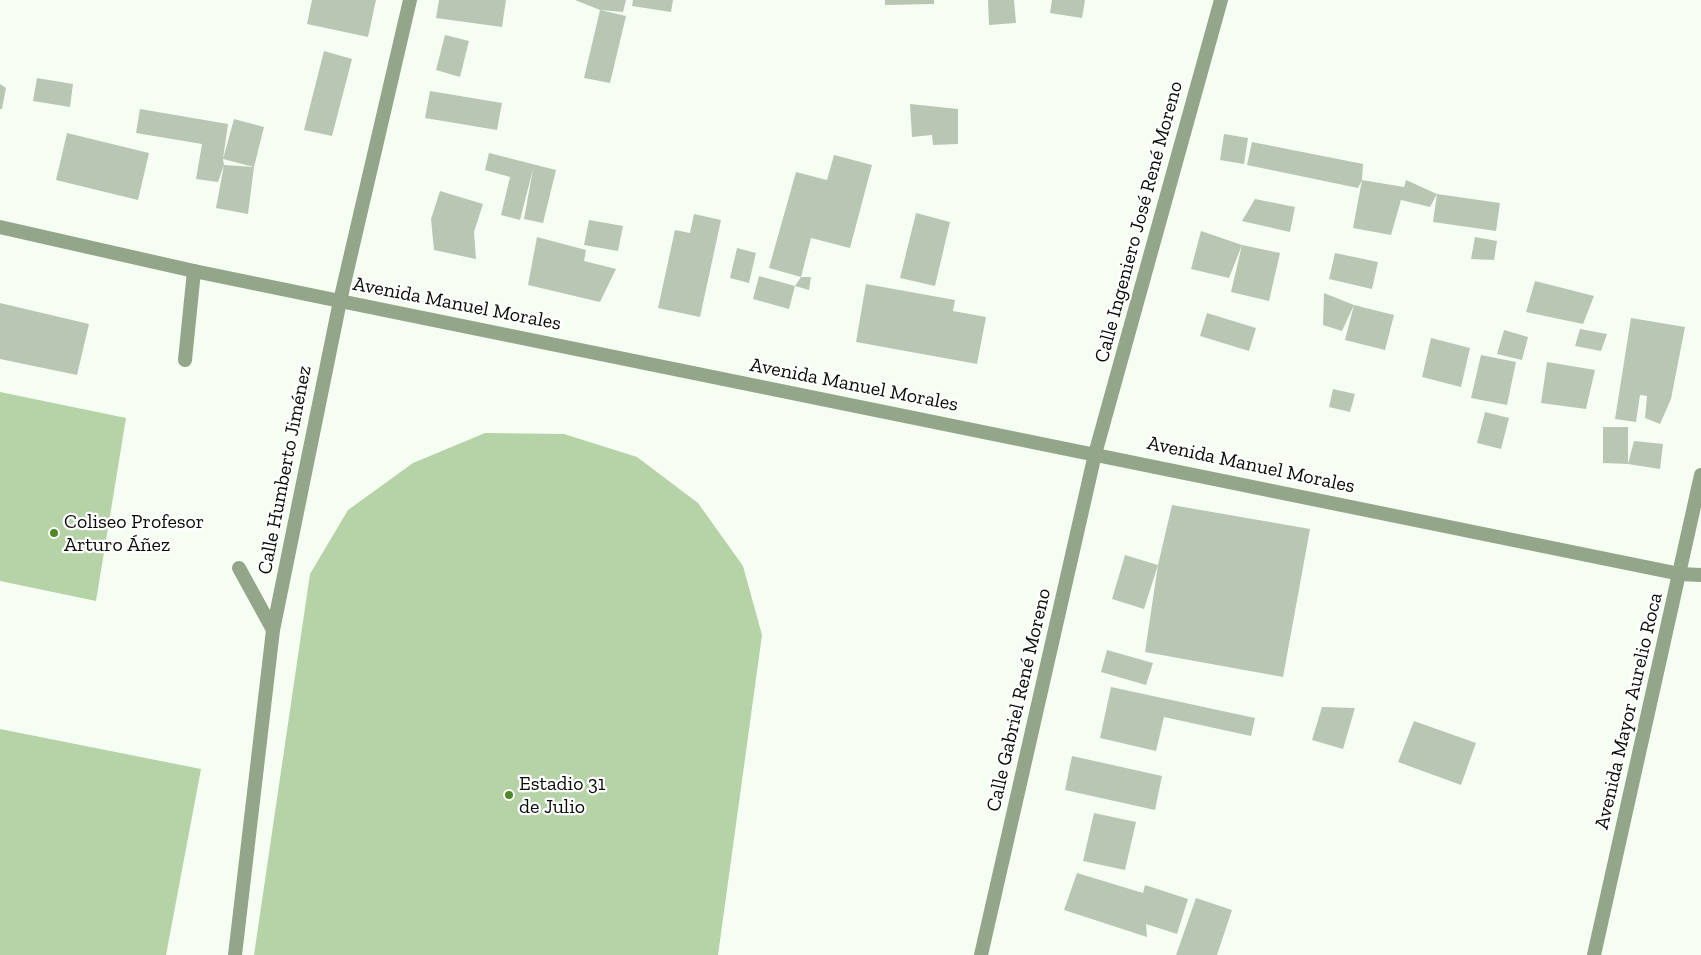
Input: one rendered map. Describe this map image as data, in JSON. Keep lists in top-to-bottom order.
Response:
{
  "streets": {
    "street": [
      "Calle Ingeniero José René Moreno",
      "Avenida Manuel Morales",
      "Calle Humberto Jiménez",
      "Calle Gabriel René Moreno",
      "Avenida Mayor Aurelio Roca"
    ]
  },
  "crossings": [
    ["Calle Ingeniero José René Moreno", "Avenida Manuel Morales"],
    ["Calle Ingeniero José René Moreno", "Calle Gabriel René Moreno"],
    ["Avenida Manuel Morales", "Calle Humberto Jiménez"],
    ["Avenida Manuel Morales", "Calle Gabriel René Moreno"],
    ["Avenida Manuel Morales", "Avenida Mayor Aurelio Roca"]
  ],
  "places": ["Coliseo Profesor Arturo Áñez", "Estadio 31 de Julio"]
}
